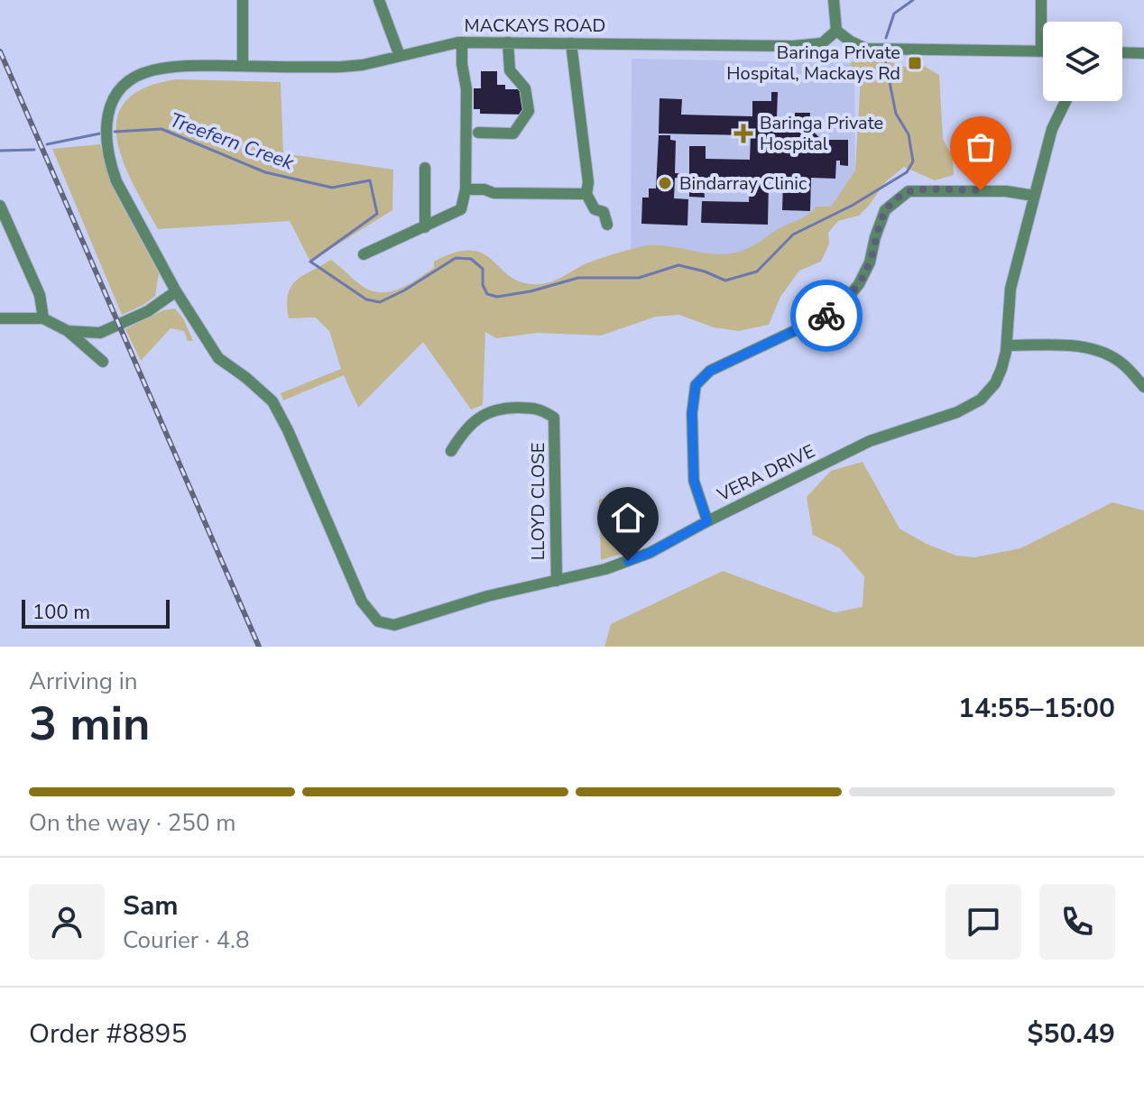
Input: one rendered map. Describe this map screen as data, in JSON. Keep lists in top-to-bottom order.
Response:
{
  "streets": {
    "street": ["MACKAYS ROAD", "VERA DRIVE", "LLOYD CLOSE"]
  },
  "crossings": [
    ["MACKAYS ROAD", "VERA DRIVE"],
    ["VERA DRIVE", "LLOYD CLOSE"]
  ],
  "water": ["Treefern Creek"],
  "places": {
    "transit": ["Baringa Private Hospital, Mackays Rd"],
    "health": ["Baringa Private Hospital"],
    "other": ["Bindarray Clinic"]
  },
  "scale_bar": "100 m",
  "page": {
    "scale": "100 m",
    "heading": ["3 min", "Arriving in", "14:55–15:00"],
    "panel": [
      "Sam",
      "Courier · 4.8",
      "Order #8895",
      "$50.49"
    ],
    "bar": "On the way · 250 m"
  }
}
